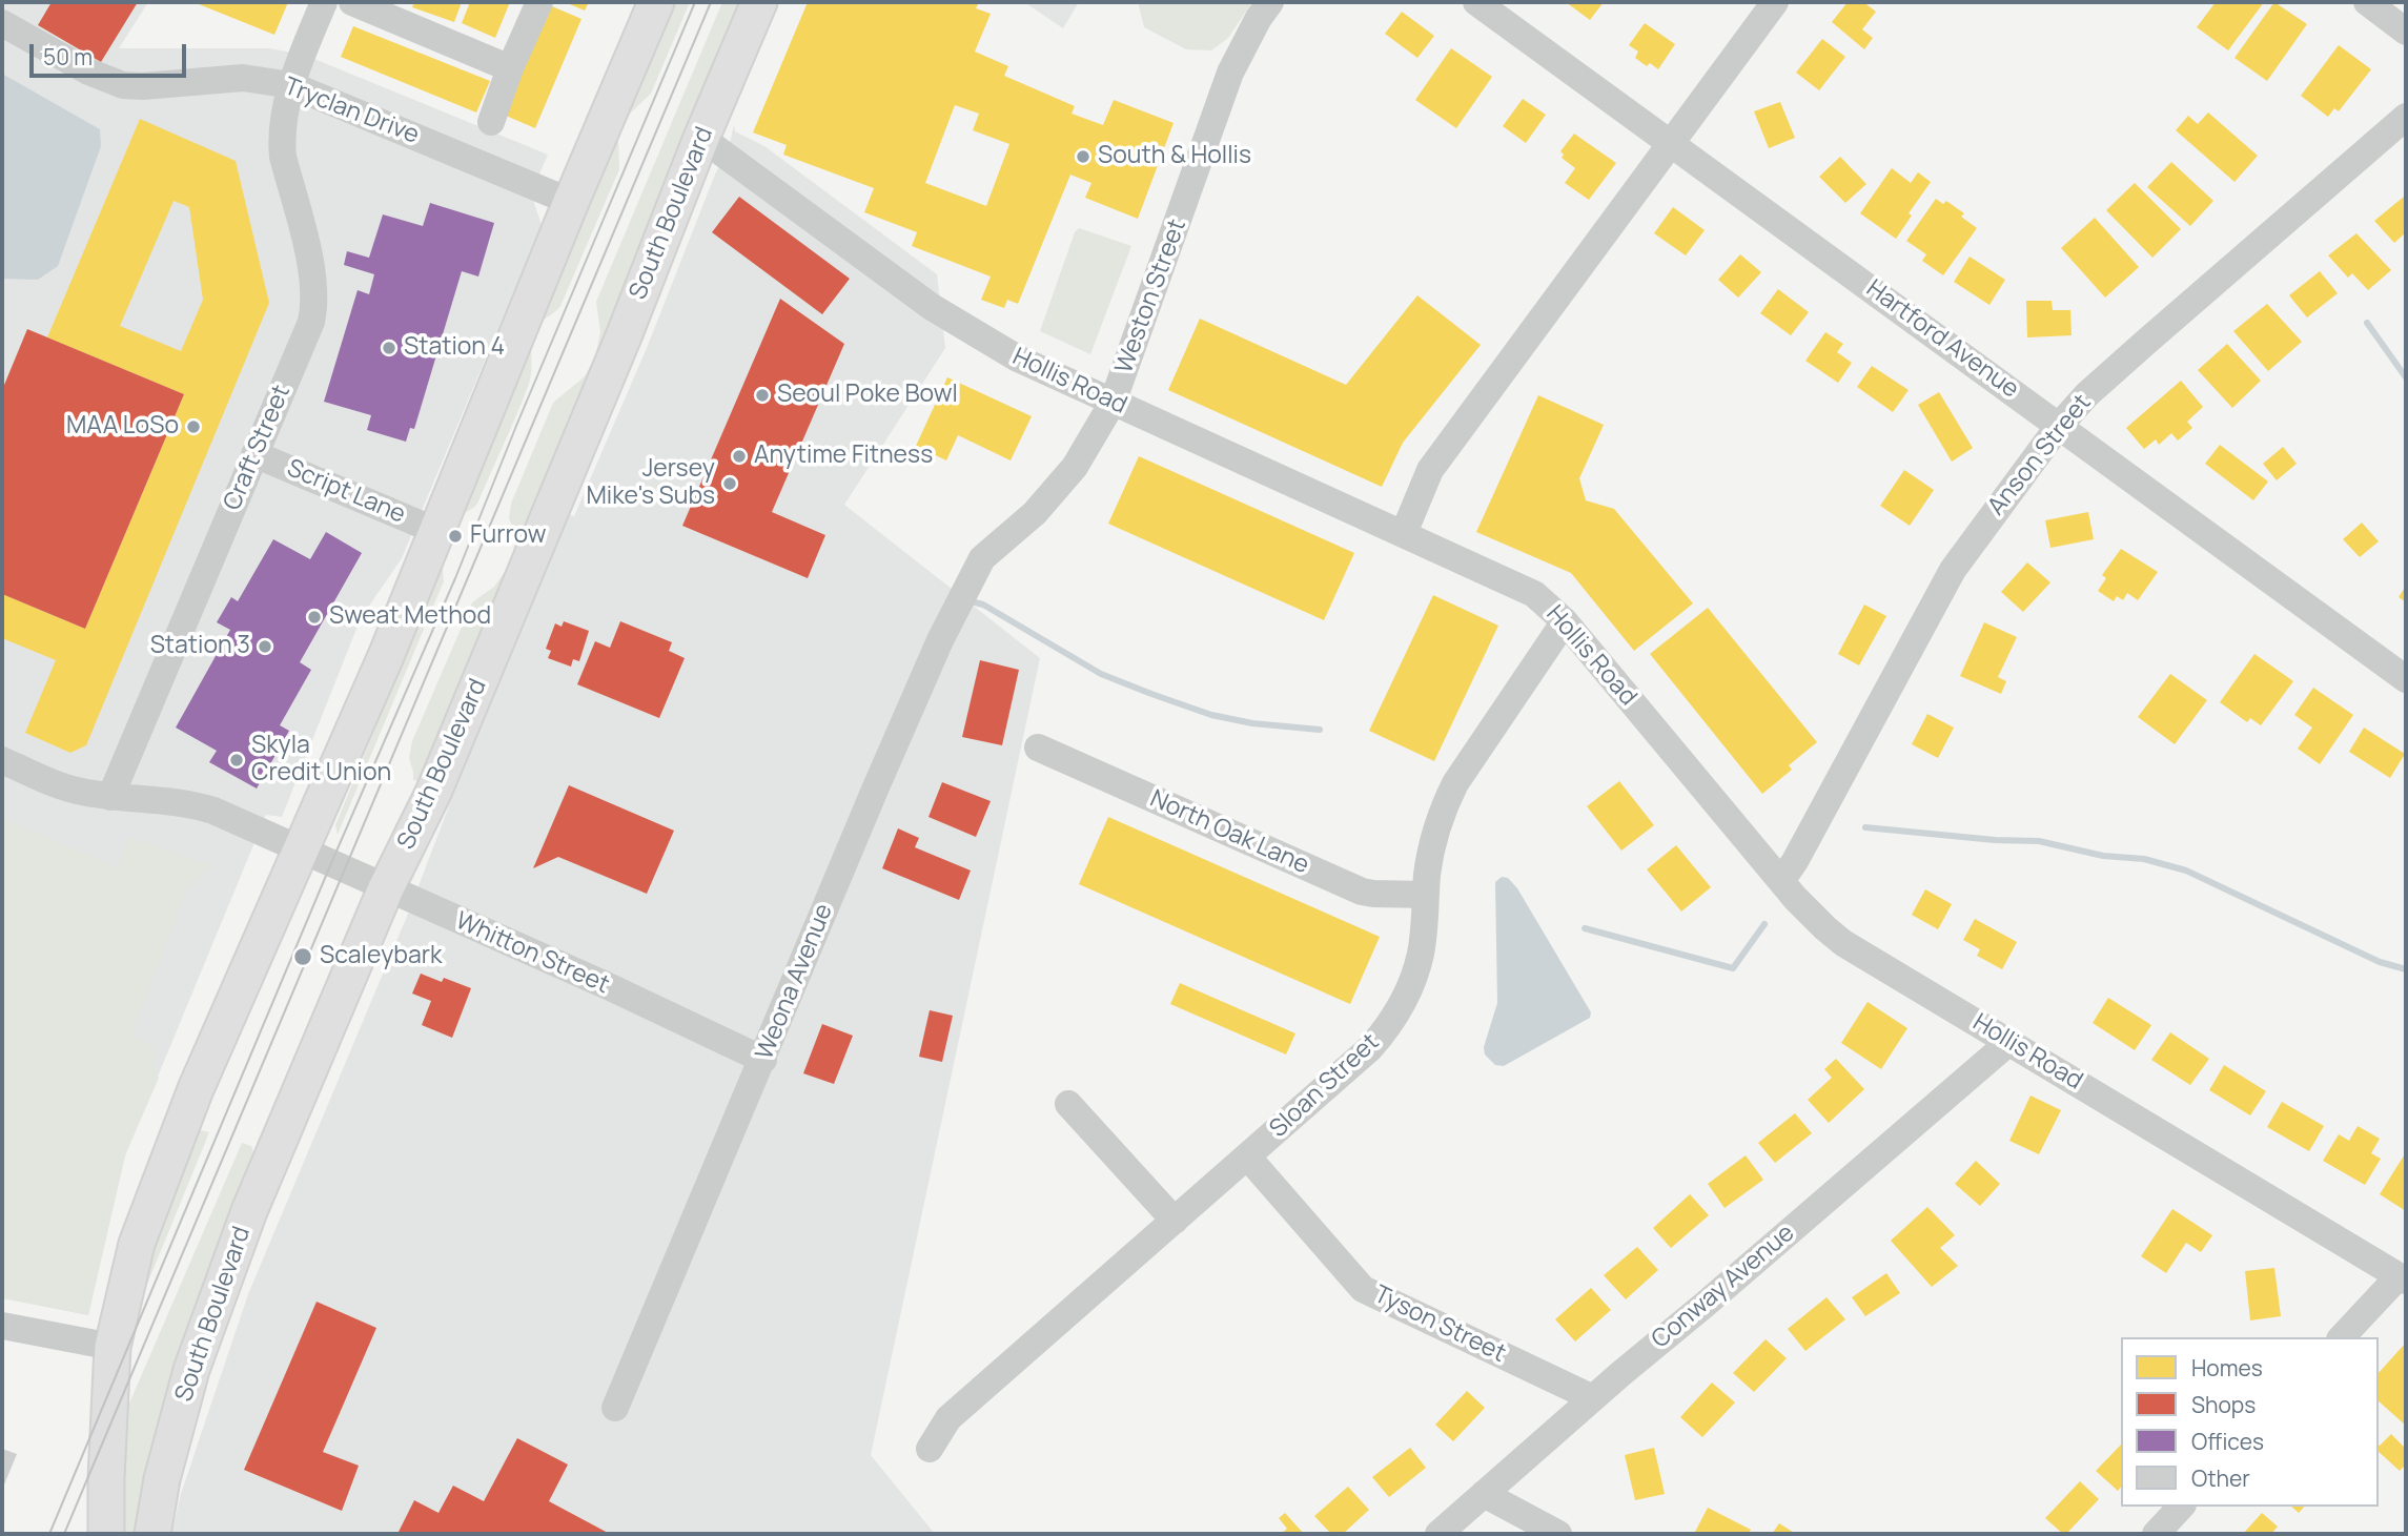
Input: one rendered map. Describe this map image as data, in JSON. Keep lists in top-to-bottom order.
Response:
{
  "streets": {
    "main road": ["South Boulevard"],
    "street": [
      "Tryclan Drive",
      "Weston Street",
      "Hartford Avenue",
      "Hollis Road",
      "Craft Street",
      "Anson Street",
      "Script Lane",
      "North Oak Lane",
      "Whitton Street",
      "Weona Avenue",
      "Sloan Street",
      "Conway Avenue",
      "Tyson Street"
    ]
  },
  "crossings": [
    ["Tryclan Drive", "Craft Street"],
    ["South Boulevard", "Hollis Road"],
    ["South Boulevard", "Whitton Street"],
    ["Weston Street", "Hollis Road"],
    ["Weston Street", "Weona Avenue"],
    ["Hartford Avenue", "Anson Street"],
    ["Hollis Road", "Anson Street"],
    ["Hollis Road", "Sloan Street"],
    ["Hollis Road", "Conway Avenue"],
    ["Craft Street", "Script Lane"],
    ["Craft Street", "Whitton Street"],
    ["North Oak Lane", "Sloan Street"],
    ["Whitton Street", "Weona Avenue"],
    ["Sloan Street", "Tyson Street"],
    ["Conway Avenue", "Tyson Street"]
  ],
  "places": [
    "South & Hollis",
    "Station 4",
    "Seoul Poke Bowl",
    "MAA LoSo",
    "Anytime Fitness",
    "Jersey Mike's Subs",
    "Furrow",
    "Sweat Method",
    "Station 3",
    "Skyla Credit Union",
    "Scaleybark"
  ],
  "legend": [
    "Homes",
    "Shops",
    "Offices",
    "Other"
  ],
  "scale_bar": "50 m"
}
